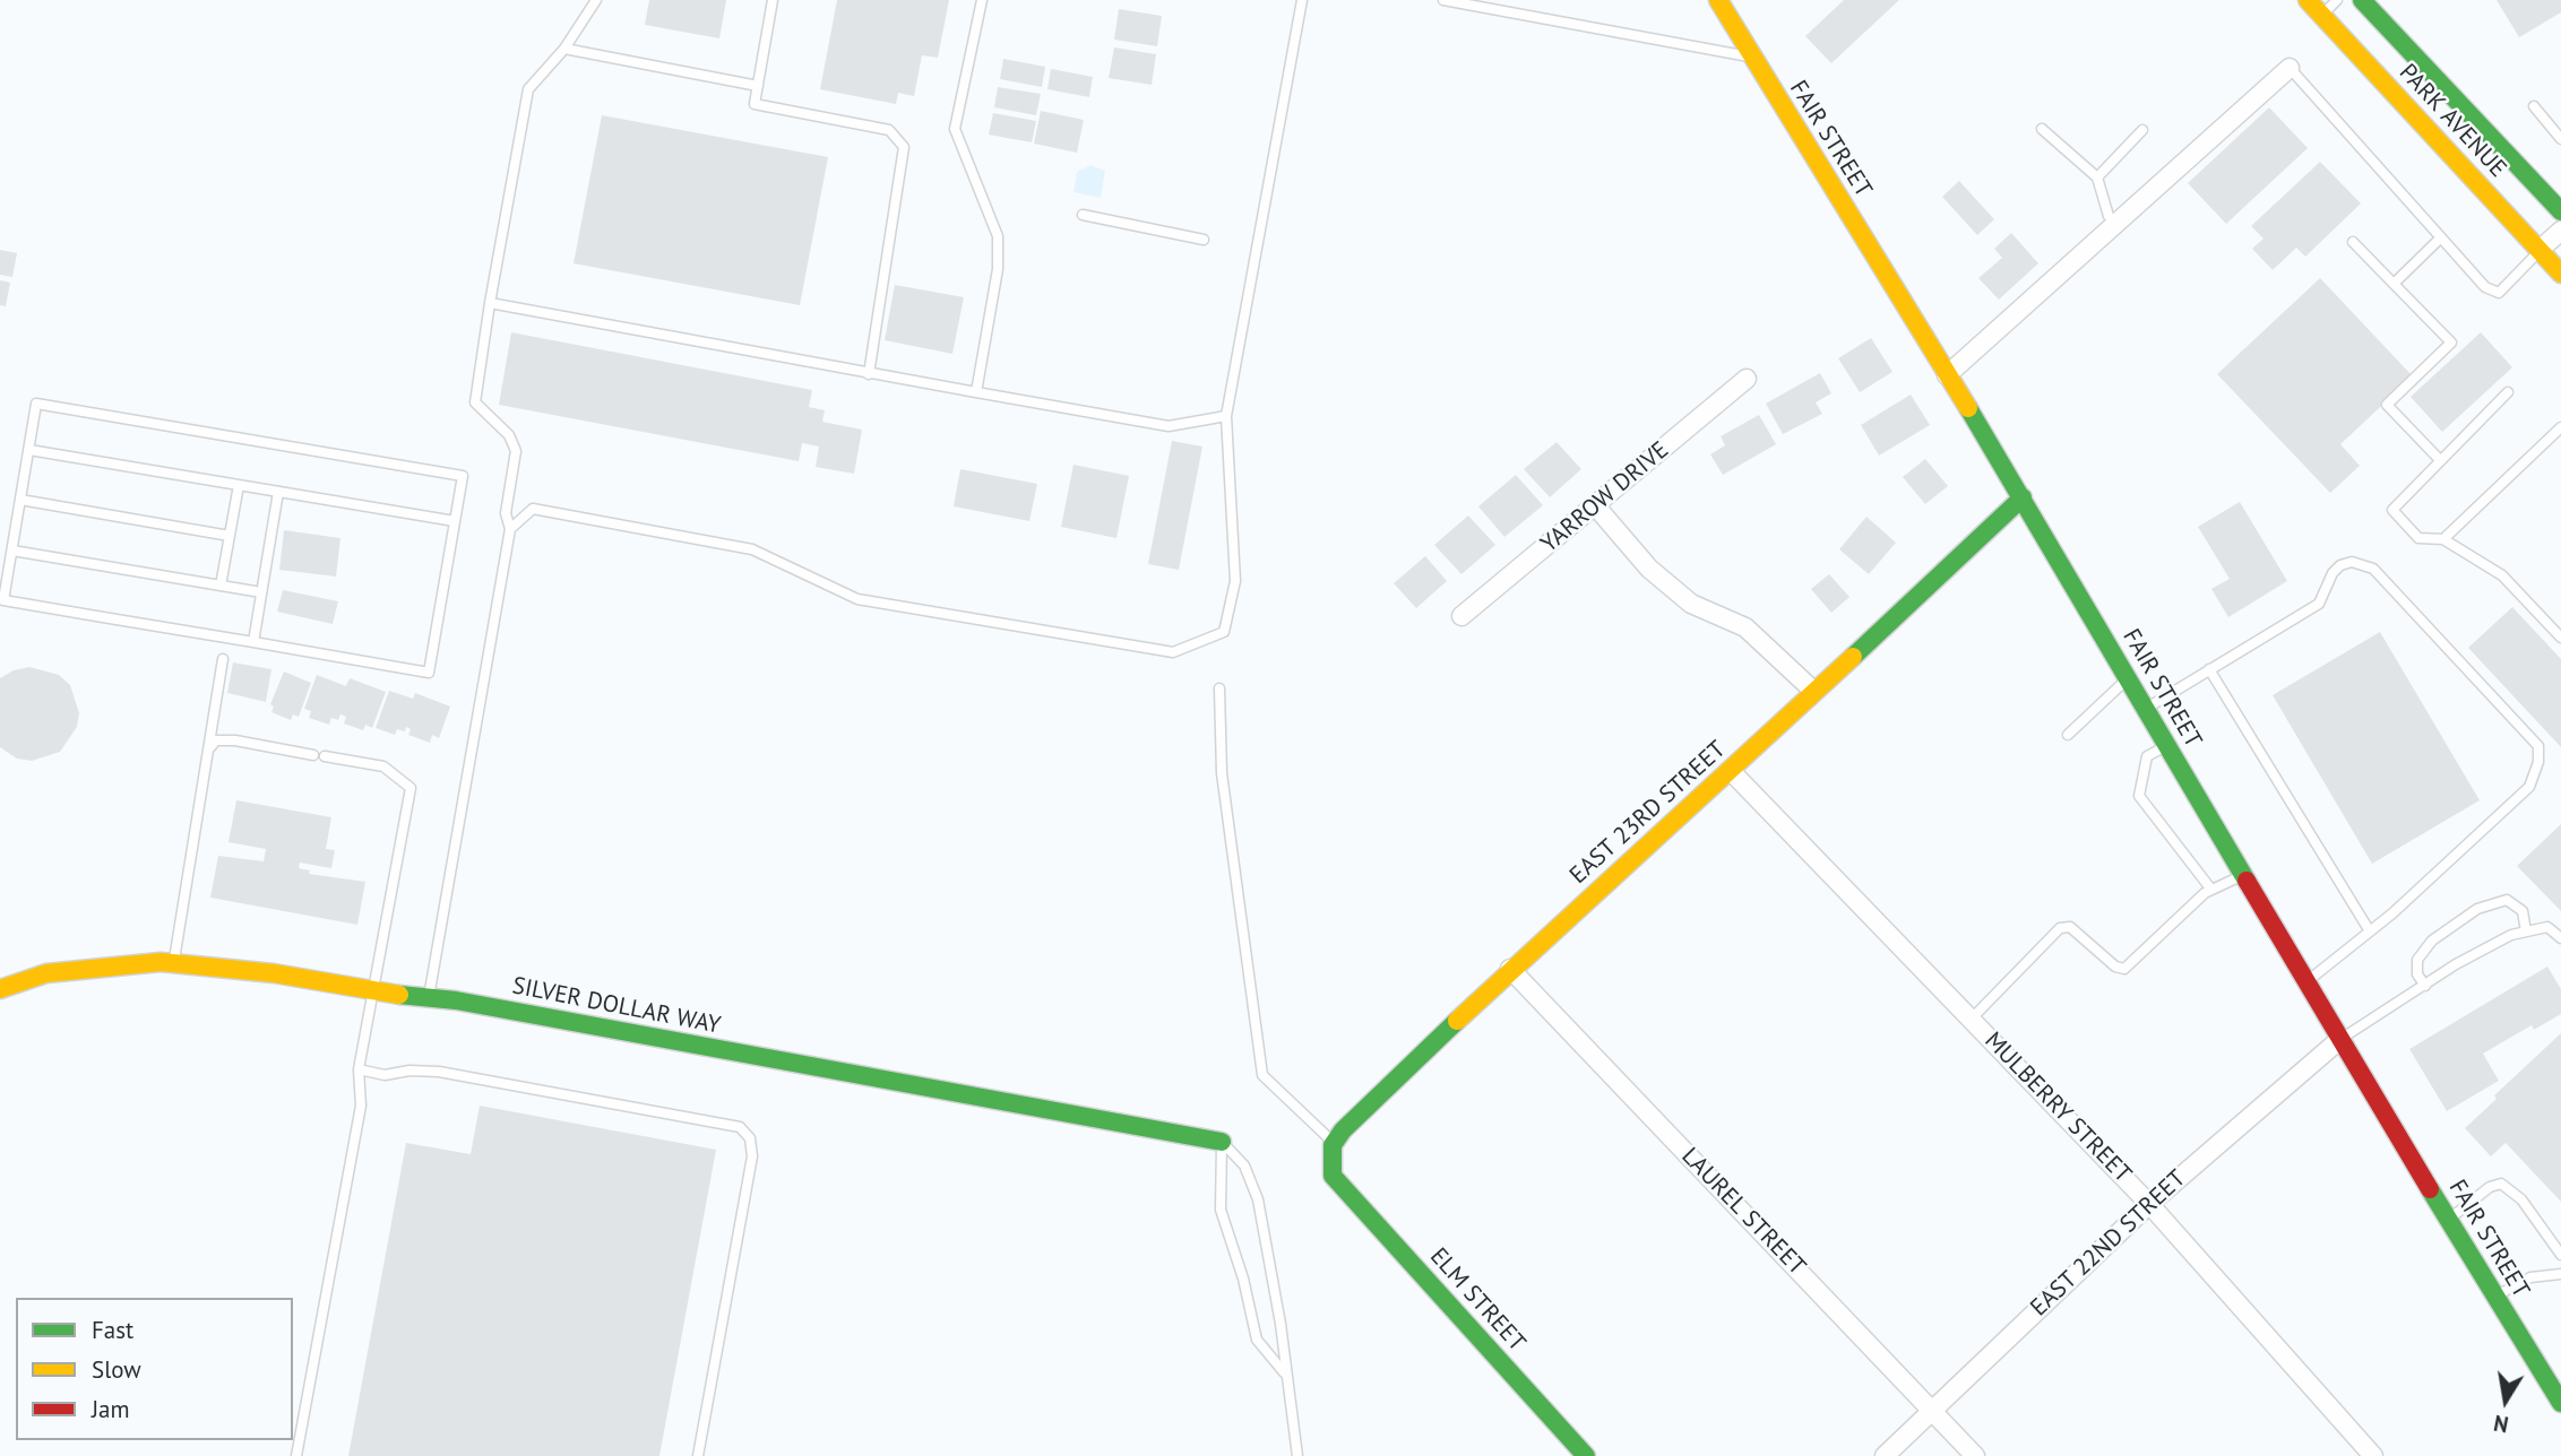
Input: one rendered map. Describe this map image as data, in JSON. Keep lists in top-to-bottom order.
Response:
{
  "streets": {
    "street": [
      "PARK AVENUE",
      "FAIR STREET",
      "YARROW DRIVE",
      "EAST 23RD STREET",
      "SILVER DOLLAR WAY",
      "MULBERRY STREET",
      "LAUREL STREET",
      "EAST 22ND STREET",
      "ELM STREET"
    ]
  },
  "crossings": [
    ["FAIR STREET", "EAST 23RD STREET"],
    ["FAIR STREET", "EAST 22ND STREET"],
    ["EAST 23RD STREET", "MULBERRY STREET"],
    ["EAST 23RD STREET", "LAUREL STREET"],
    ["EAST 23RD STREET", "ELM STREET"],
    ["MULBERRY STREET", "EAST 22ND STREET"],
    ["LAUREL STREET", "EAST 22ND STREET"]
  ],
  "legend": ["Fast", "Slow", "Jam"],
  "north": "bottom"
}
